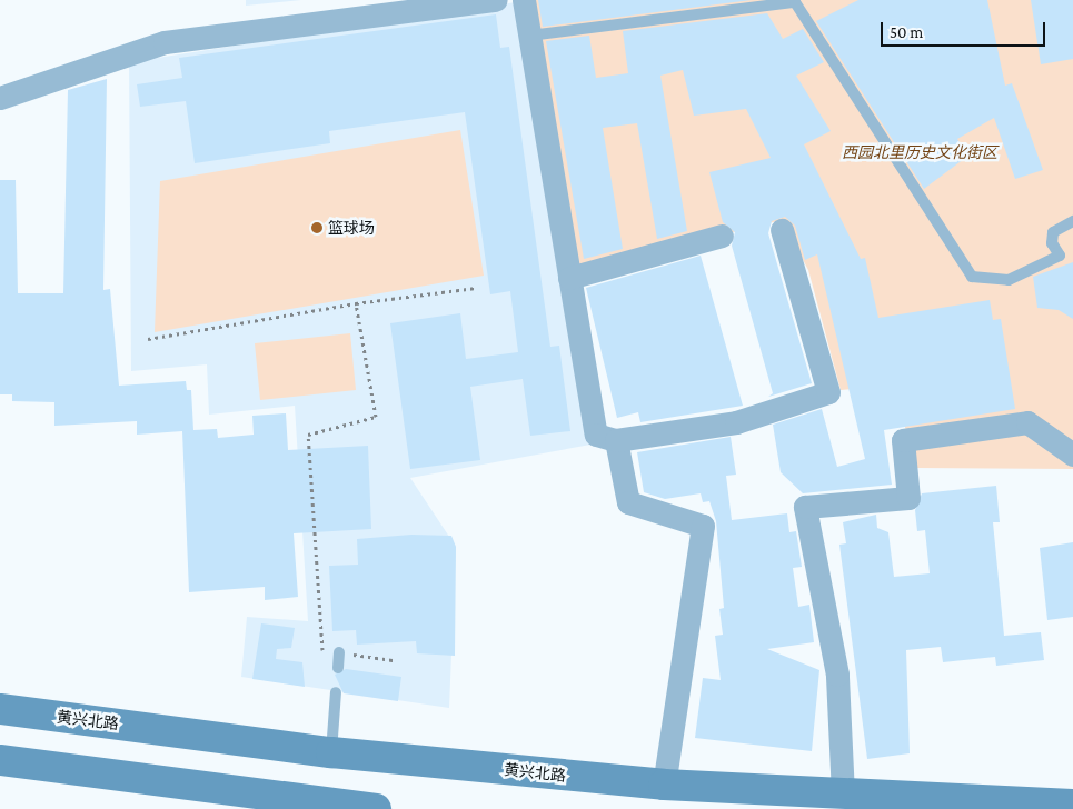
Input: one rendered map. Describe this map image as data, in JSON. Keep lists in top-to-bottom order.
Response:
{
  "streets": {
    "main road": ["黄兴北路"]
  },
  "parks": ["西园北里历史文化街区"],
  "places": ["篮球场"],
  "scale_bar": "50 m"
}
